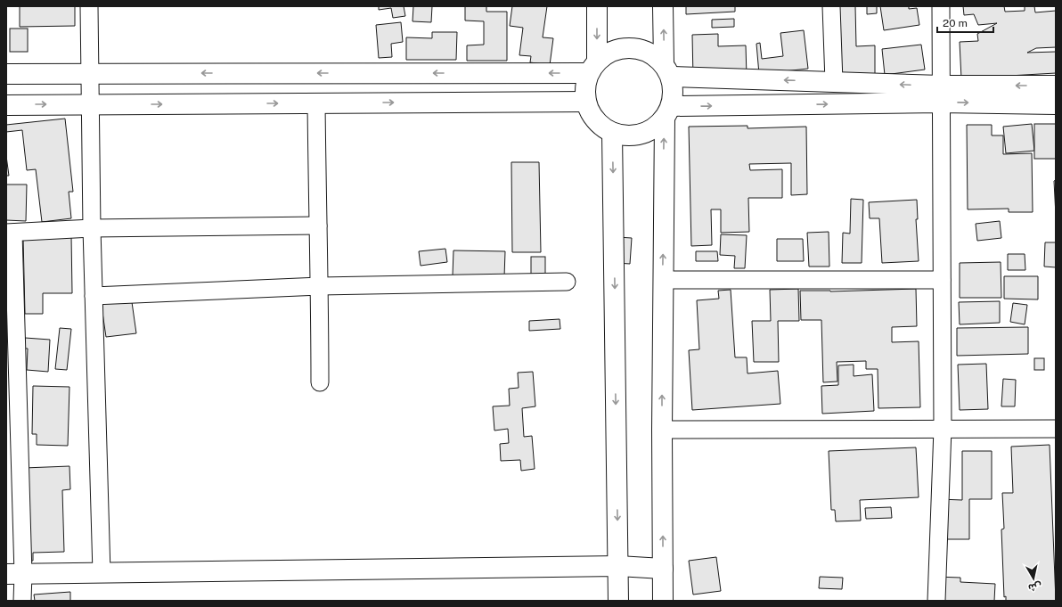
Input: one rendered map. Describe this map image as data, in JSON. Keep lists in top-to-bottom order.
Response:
{
  "scale_bar": "20 m",
  "north": "bottom"
}
